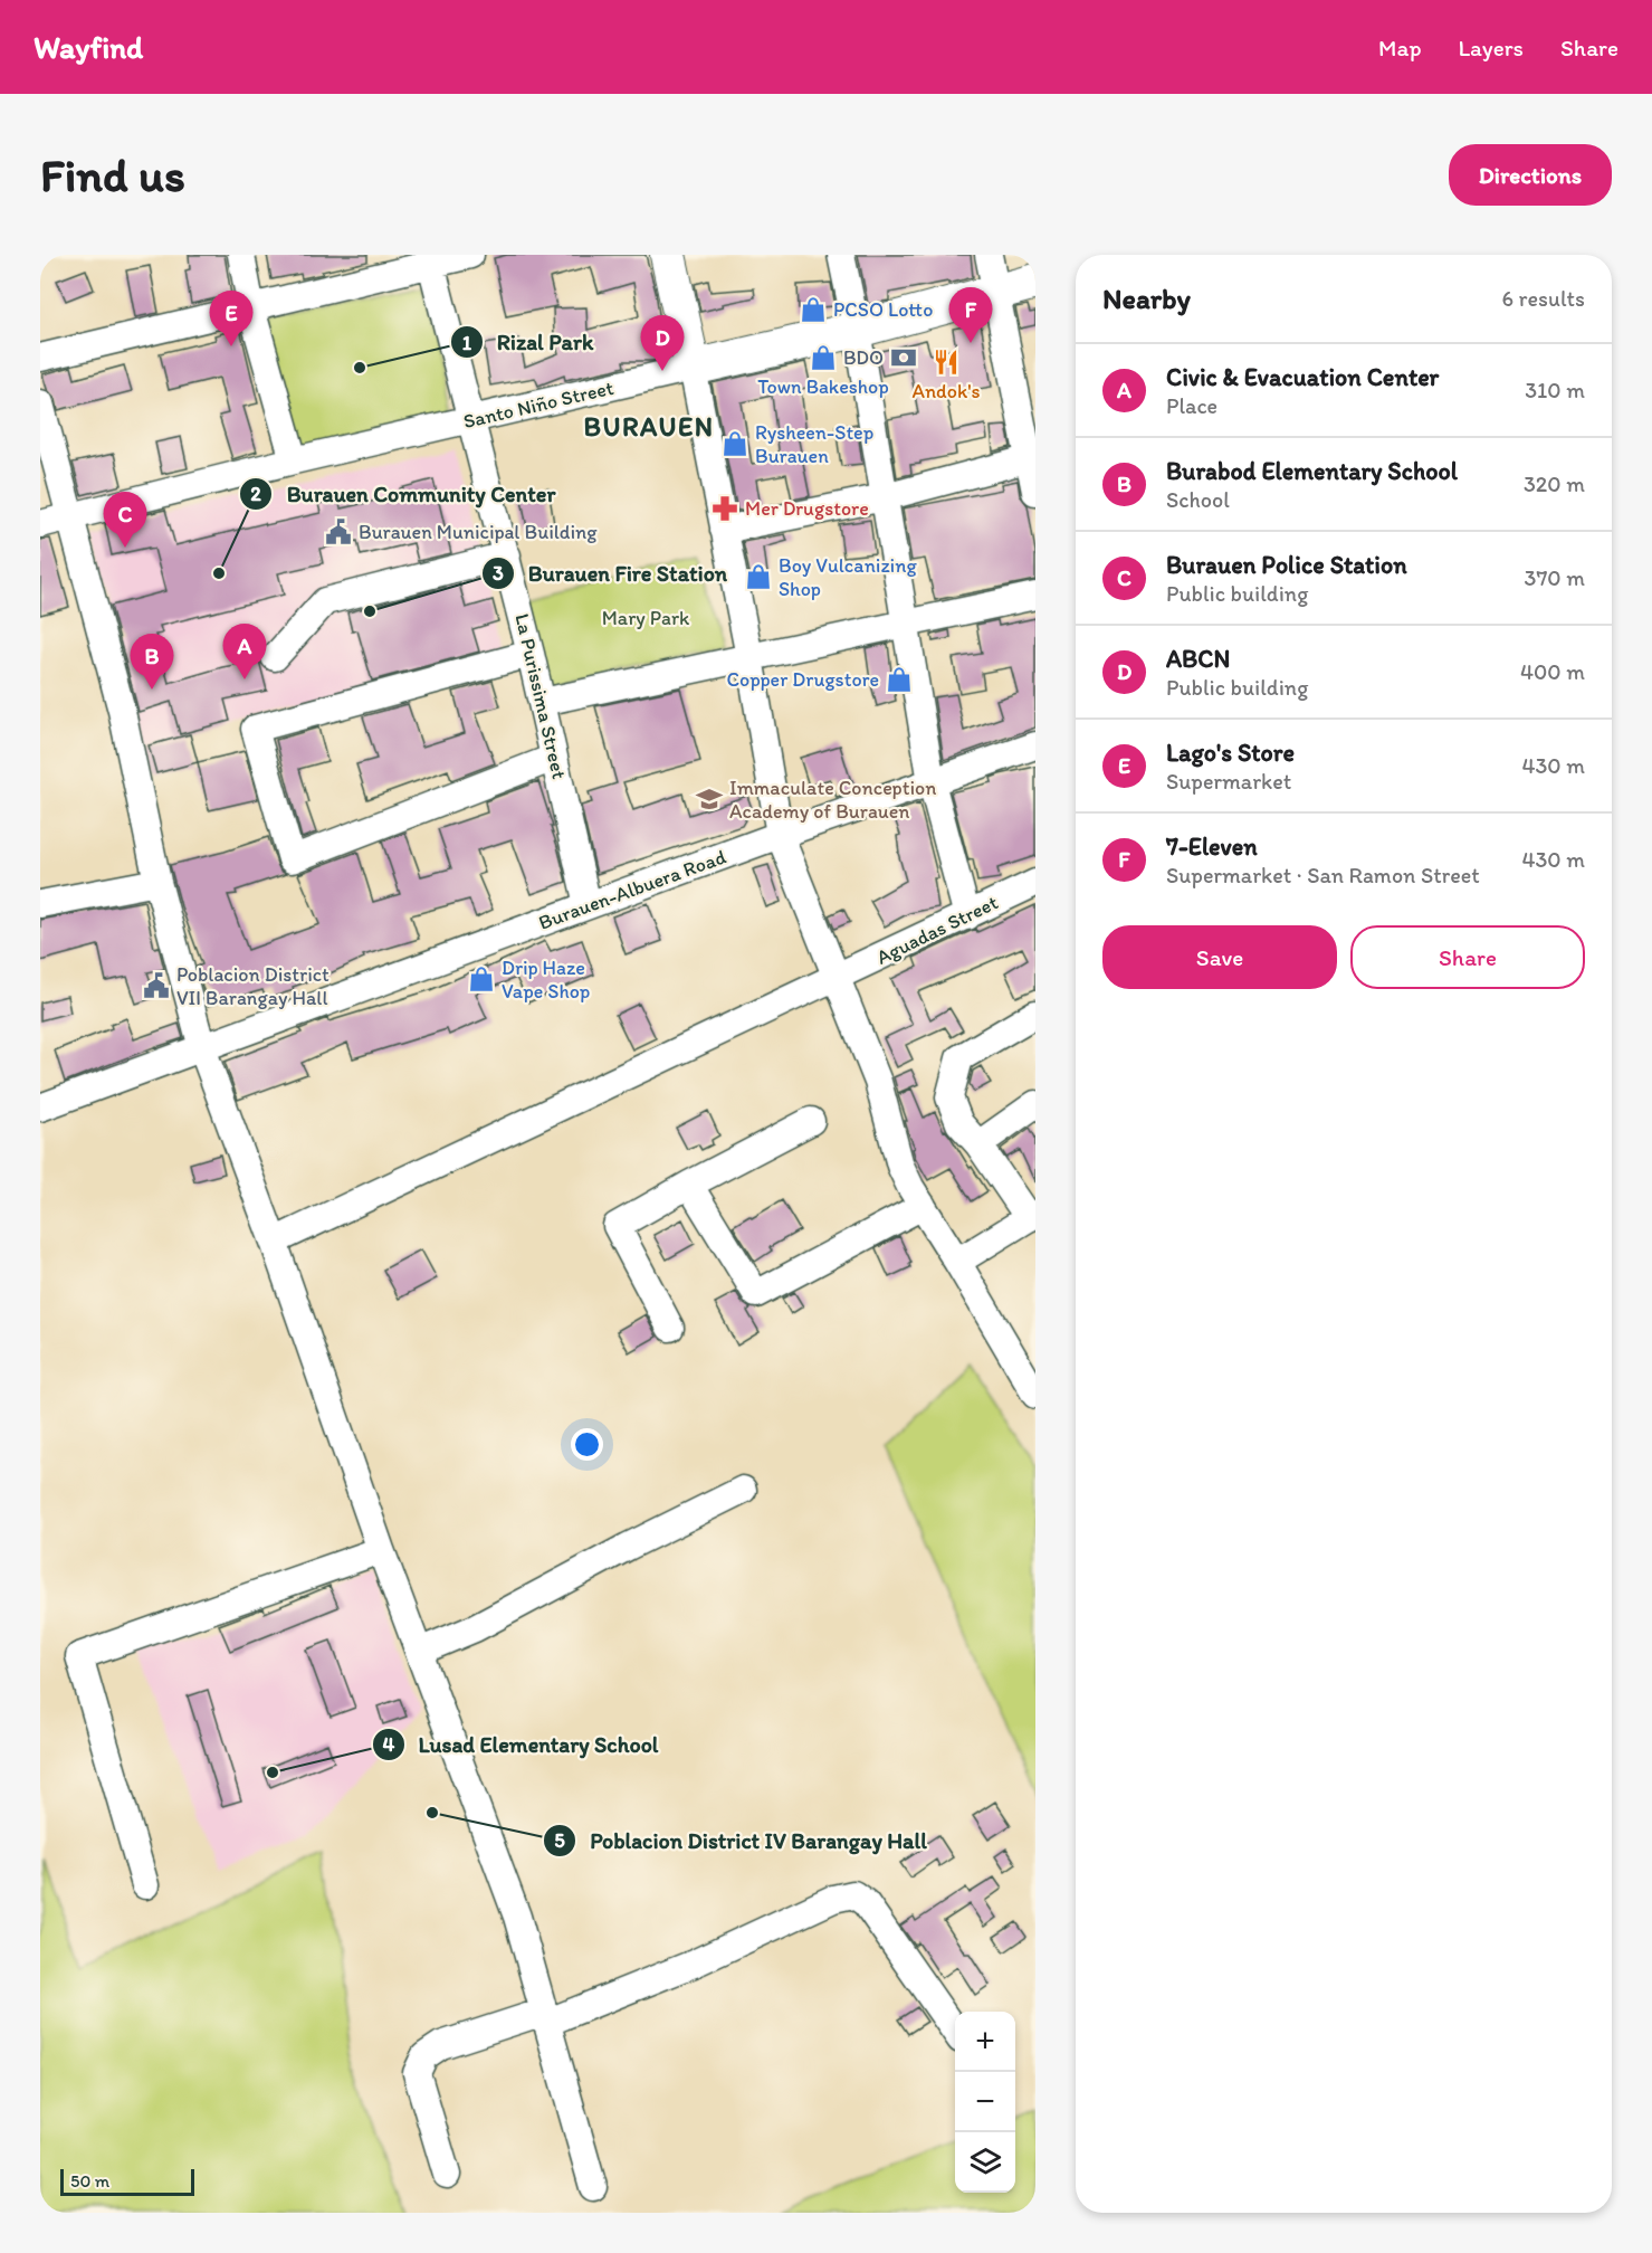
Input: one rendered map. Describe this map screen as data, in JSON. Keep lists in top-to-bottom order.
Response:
{
  "streets": {
    "main road": ["Santo Niño Street"],
    "street": ["La Purissima Street", "Burauen-Albuera Road", "Aguadas Street"]
  },
  "crossings": [
    ["Santo Niño Street", "La Purissima Street"],
    ["La Purissima Street", "Burauen-Albuera Road"]
  ],
  "districts": ["BURAUEN"],
  "parks": ["Mary Park"],
  "places": {
    "shop": [
      "PCSO Lotto",
      "Town Bakeshop",
      "Rysheen-Step Burauen",
      "Boy Vulcanizing Shop",
      "Copper Drugstore",
      "Drip Haze Vape Shop"
    ],
    "bank": ["BDO"],
    "restaurant": ["Andok's"],
    "other": [
      "Rizal Park",
      "Burauen Community Center",
      "Burauen Fire Station",
      "Lusad Elementary School",
      "Poblacion District IV Barangay Hall"
    ],
    "pharmacy": ["Mer Drugstore"],
    "public building": ["Burauen Municipal Building", "Poblacion District VII Barangay Hall"],
    "school or university": ["Immaculate Conception Academy of Burauen"]
  },
  "scale_bar": "50 m",
  "page": {
    "header": "Wayfind",
    "nav": ["Map", "Layers", "Share"],
    "buttons": [
      "Directions",
      ["Save", "Share"]
    ],
    "title": "Find us",
    "heading": ["Nearby", "6 results"],
    "pins": [
      "F",
      "E",
      "D",
      "C",
      "A",
      "B"
    ],
    "list": [
      {
        "mark": "A",
        "name": "Civic & Evacuation Center",
        "note": "Place",
        "value": "310 m"
      },
      {
        "mark": "B",
        "name": "Burabod Elementary School",
        "note": "School",
        "value": "320 m"
      },
      {
        "mark": "C",
        "name": "Burauen Police Station",
        "note": "Public building",
        "value": "370 m"
      },
      {
        "mark": "D",
        "name": "ABCN",
        "note": "Public building",
        "value": "400 m"
      },
      {
        "mark": "E",
        "name": "Lago's Store",
        "note": "Supermarket",
        "value": "430 m"
      },
      {
        "mark": "F",
        "name": "7-Eleven",
        "note": "Supermarket · San Ramon Street",
        "value": "430 m"
      }
    ],
    "map_buttons": ["+", "−"],
    "scale": "50 m"
  }
}
